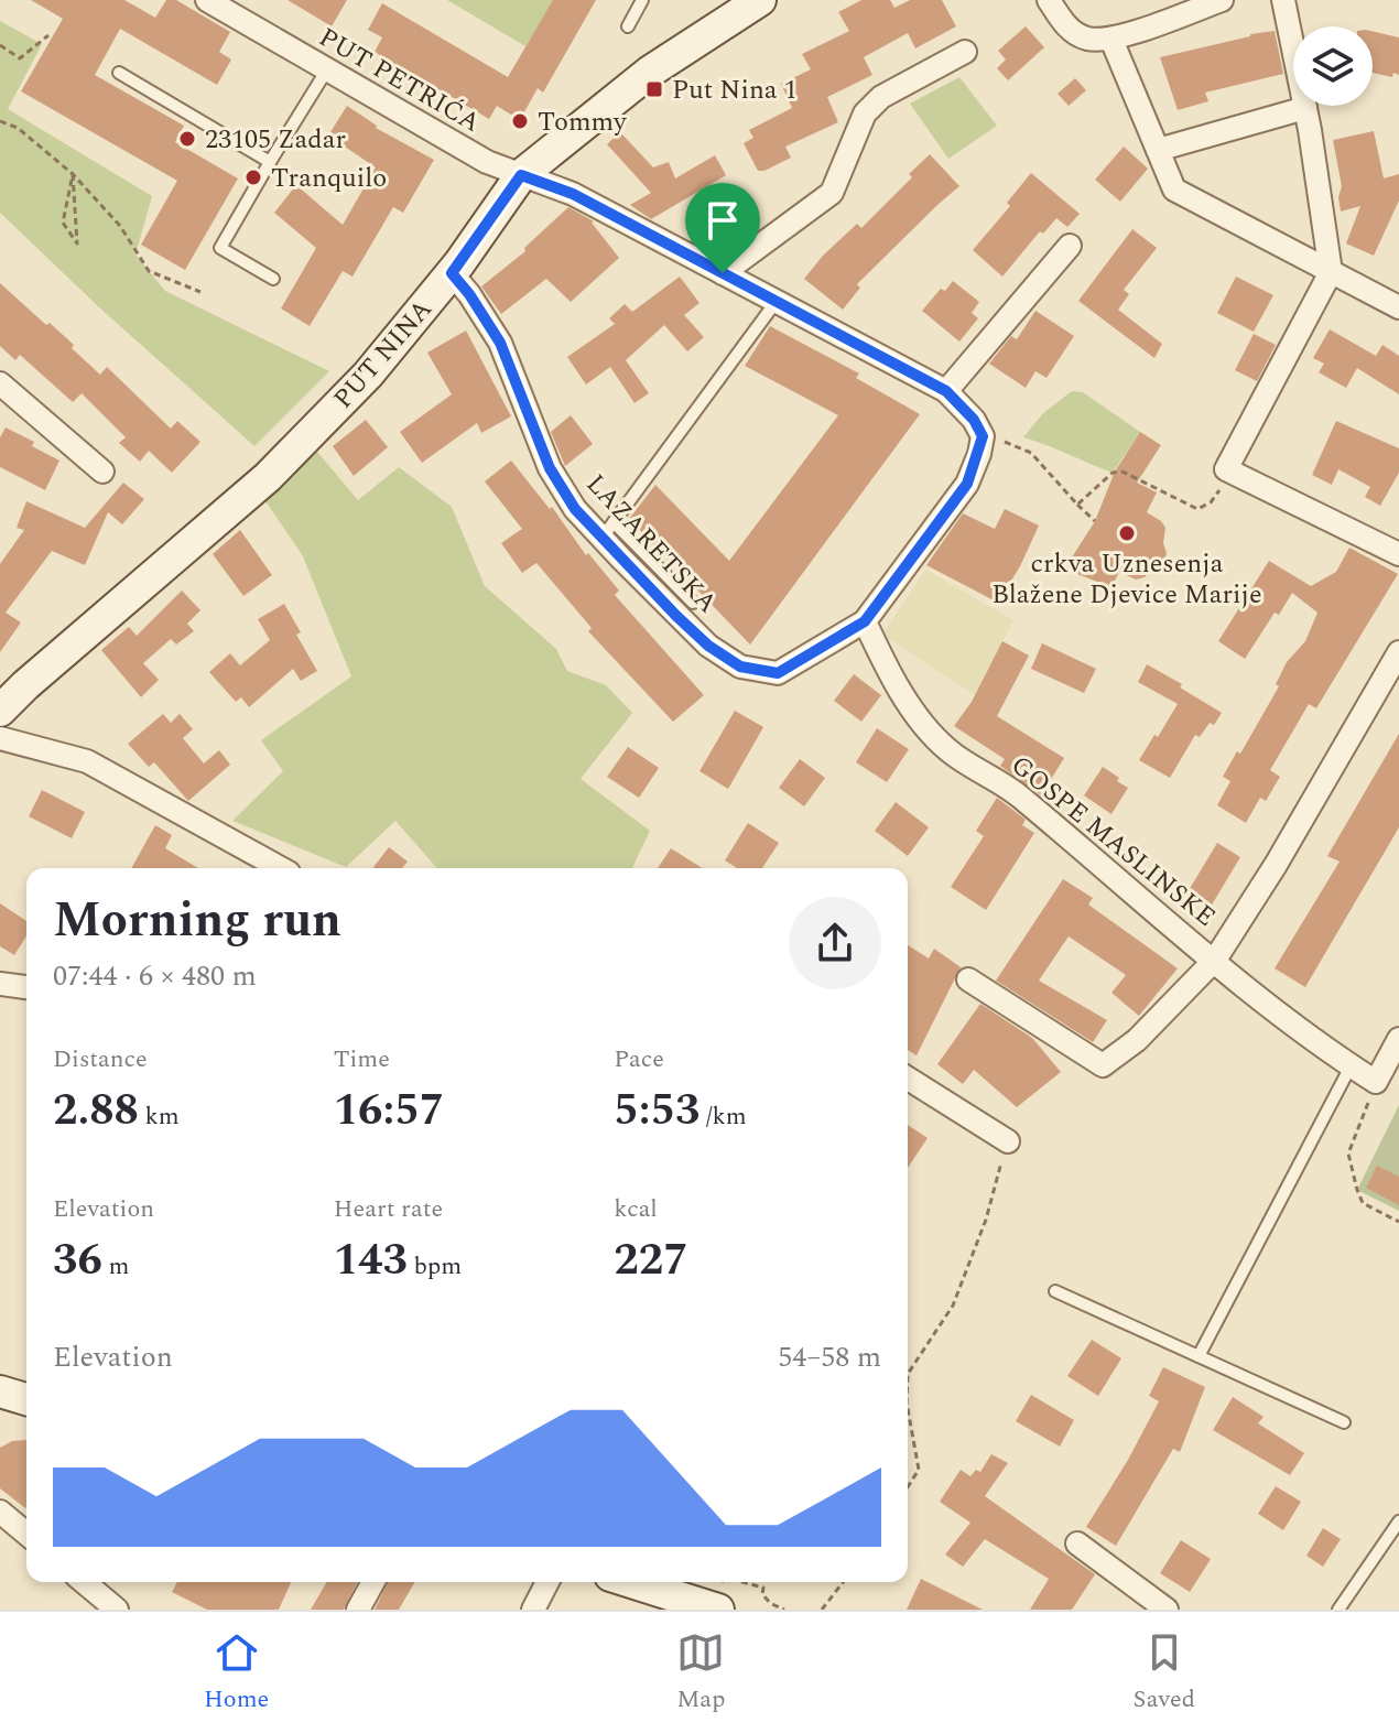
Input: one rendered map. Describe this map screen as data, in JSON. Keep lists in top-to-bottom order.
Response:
{
  "streets": {
    "main road": ["PUT NINA"],
    "street": ["PUT PETRIĆA", "LAZARETSKA", "GOSPE MASLINSKE"]
  },
  "crossings": [
    ["PUT PETRIĆA", "PUT NINA"],
    ["PUT NINA", "LAZARETSKA"],
    ["LAZARETSKA", "GOSPE MASLINSKE"]
  ],
  "places": {
    "transit": ["Put Nina 1"],
    "other": [
      "Tommy",
      "23105 Zadar",
      "Tranquilo",
      "crkva Uznesenja Blažene Djevice Marije"
    ]
  },
  "page": {
    "heading": ["Morning run", "07:44 · 6 × 480 m"],
    "stats": [
      ["Distance", "2.88 km"],
      ["Time", "16:57"],
      ["Pace", "5:53 /km"],
      ["Elevation", "36 m"],
      ["Heart rate", "143 bpm"],
      ["kcal", "227"]
    ],
    "chart": ["Elevation", "54–58 m"],
    "tabs": ["Home", "Map", "Saved"]
  }
}
